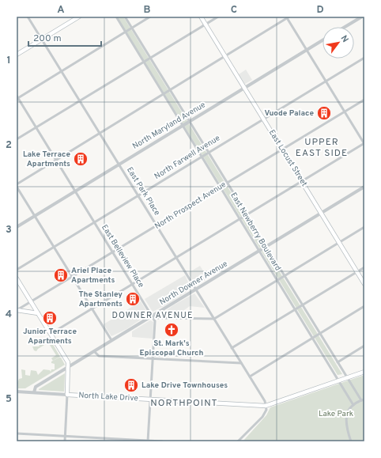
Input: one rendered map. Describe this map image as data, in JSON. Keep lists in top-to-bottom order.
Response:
{
  "streets": {
    "main road": ["East Locust Street", "North Prospect Avenue", "North Lake Drive"],
    "street": [
      "North Maryland Avenue",
      "North Farwell Avenue",
      "East Park Place",
      "East Newberry Boulevard",
      "East Belleview Place",
      "North Downer Avenue"
    ]
  },
  "crossings": [
    ["North Maryland Avenue", "East Locust Street"],
    ["North Maryland Avenue", "East Park Place"],
    ["North Maryland Avenue", "East Newberry Boulevard"],
    ["North Maryland Avenue", "East Belleview Place"],
    ["North Farwell Avenue", "East Locust Street"],
    ["North Farwell Avenue", "East Park Place"],
    ["North Farwell Avenue", "East Newberry Boulevard"],
    ["North Farwell Avenue", "East Belleview Place"],
    ["East Locust Street", "North Prospect Avenue"],
    ["East Locust Street", "North Downer Avenue"],
    ["East Park Place", "North Prospect Avenue"],
    ["East Park Place", "North Downer Avenue"],
    ["East Park Place", "North Lake Drive"],
    ["North Prospect Avenue", "East Newberry Boulevard"],
    ["North Prospect Avenue", "East Belleview Place"],
    ["East Newberry Boulevard", "North Downer Avenue"],
    ["East Newberry Boulevard", "North Lake Drive"],
    ["East Belleview Place", "North Downer Avenue"],
    ["East Belleview Place", "North Lake Drive"],
    ["North Downer Avenue", "North Lake Drive"]
  ],
  "districts": ["UPPER EAST SIDE", "DOWNER AVENUE", "NORTHPOINT"],
  "parks": ["Lake Park"],
  "places": {
    "building": [
      "Vuode Palace",
      "Lake Terrace Apartments",
      "Ariel Place Apartments",
      "The Stanley Apartments",
      "Junior Terrace Apartments",
      "Lake Drive Townhouses"
    ],
    "church": ["St. Mark's Episcopal Church"]
  },
  "scale_bar": "200 m",
  "north": "top right",
  "grid": {
    "columns": [
      "A",
      "B",
      "C",
      "D"
    ],
    "rows": [
      "1",
      "2",
      "3",
      "4",
      "5"
    ]
  }
}
